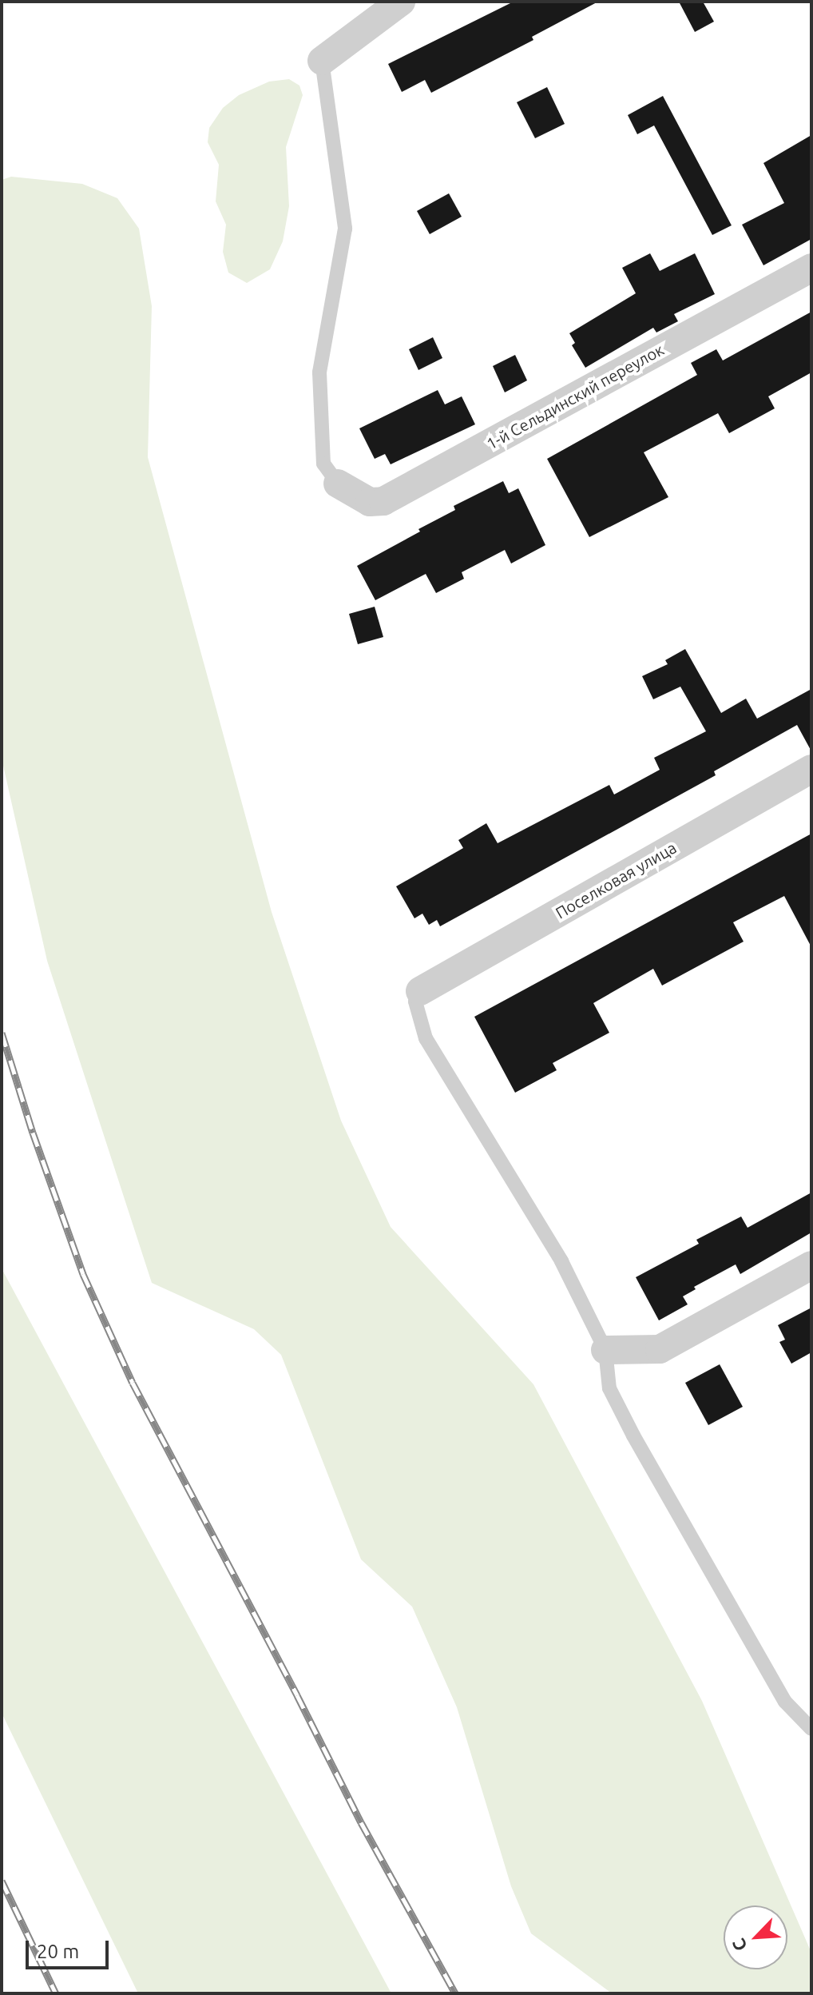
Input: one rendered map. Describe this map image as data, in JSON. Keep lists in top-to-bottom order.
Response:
{
  "streets": {
    "street": ["1-й Сельдинский переулок", "Поселковая улица"]
  },
  "scale_bar": "20 m",
  "north": "bottom left"
}
